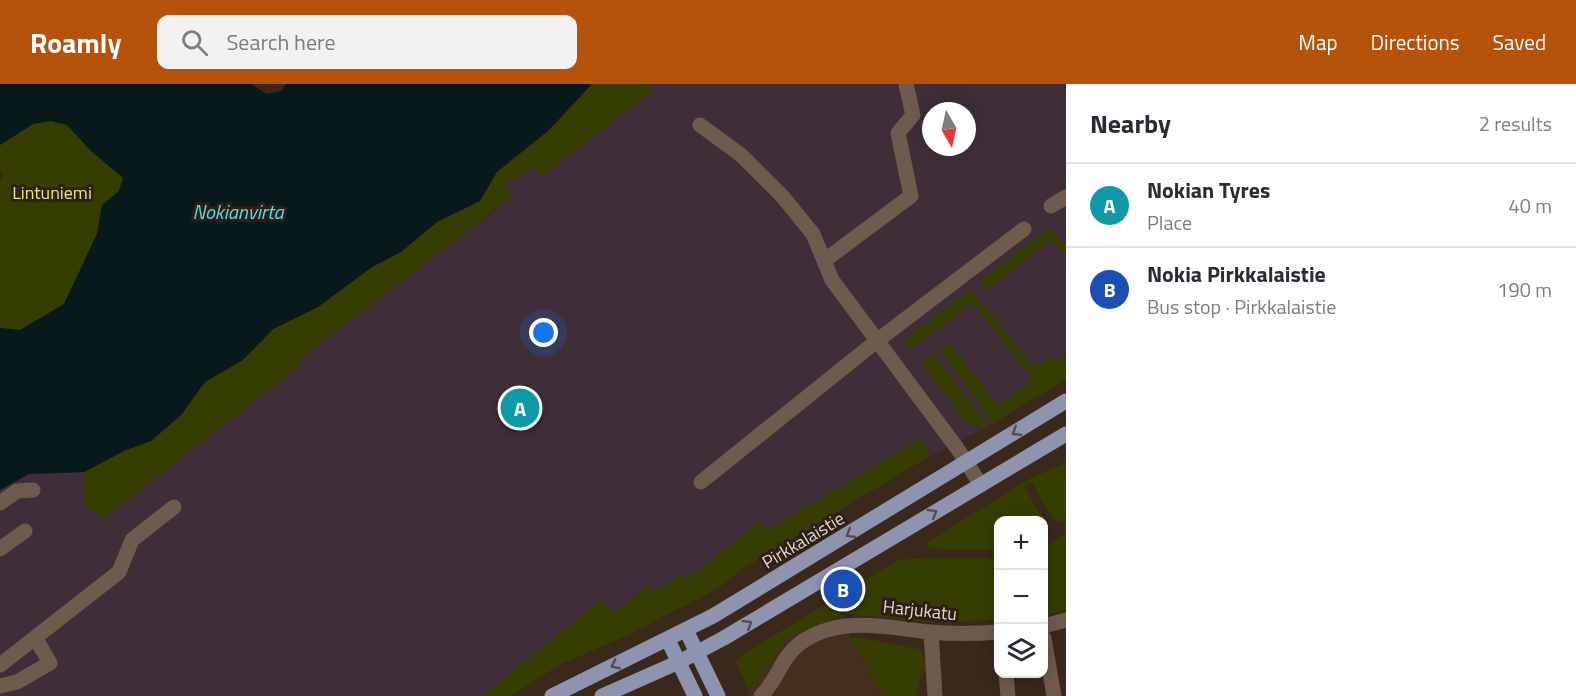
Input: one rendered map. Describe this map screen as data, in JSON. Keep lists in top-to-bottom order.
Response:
{
  "streets": {
    "main road": ["Pirkkalaistie"],
    "street": ["Harjukatu"]
  },
  "water": ["Nokianvirta"],
  "parks": ["Lintuniemi"],
  "north": "bottom",
  "page": {
    "header": "Roamly",
    "search": "Search here",
    "nav": ["Map", "Directions", "Saved"],
    "heading": ["Nearby", "2 results"],
    "list": [
      {
        "mark": "A",
        "name": "Nokian Tyres",
        "note": "Place",
        "value": "40 m"
      },
      {
        "mark": "B",
        "name": "Nokia Pirkkalaistie",
        "note": "Bus stop · Pirkkalaistie",
        "value": "190 m"
      }
    ],
    "pins": ["A", "B"],
    "map_buttons": ["+", "−"]
  }
}
